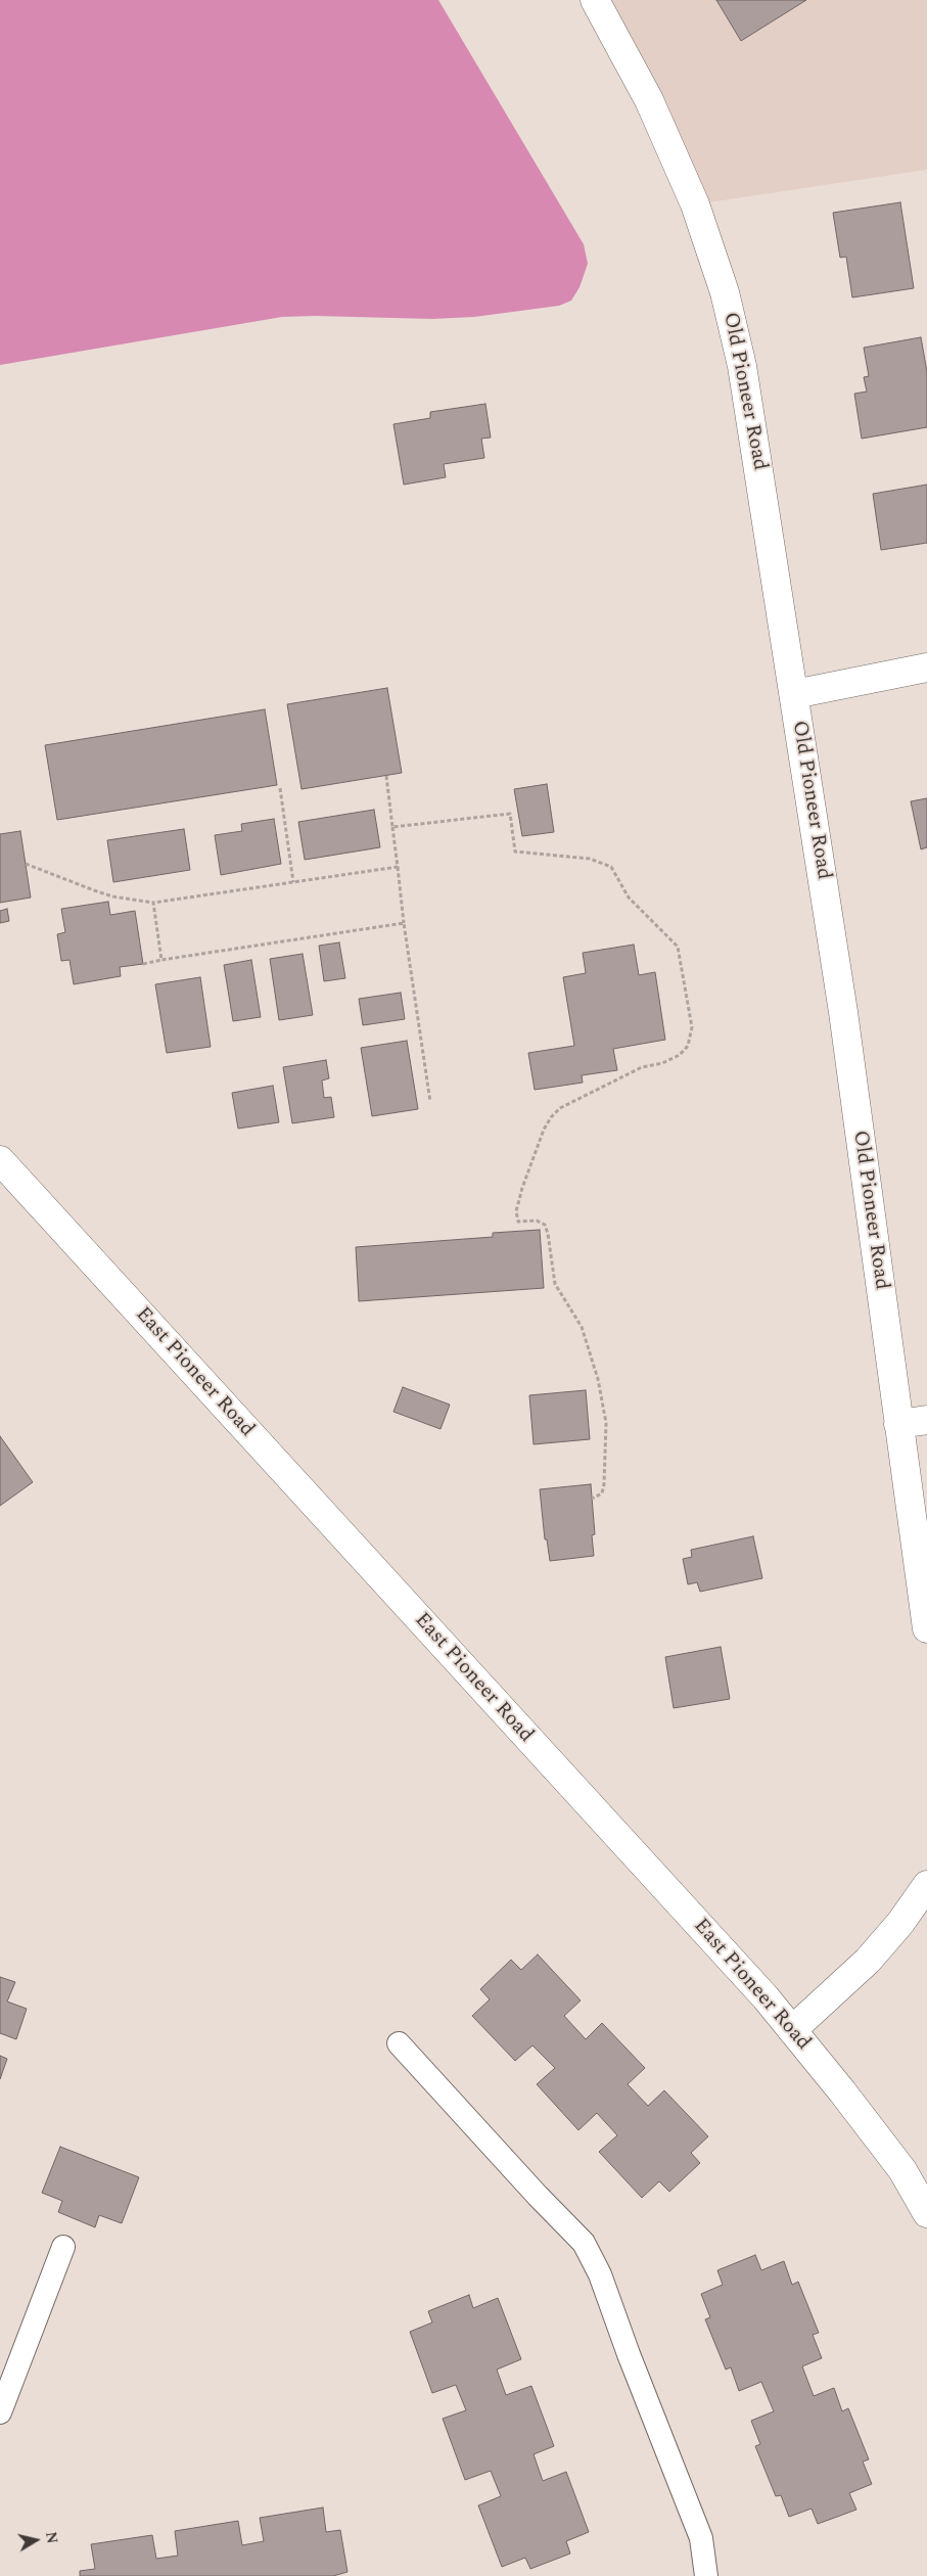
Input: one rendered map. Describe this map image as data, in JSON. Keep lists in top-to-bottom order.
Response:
{
  "streets": {
    "street": ["Old Pioneer Road", "East Pioneer Road"]
  },
  "north": "right"
}
